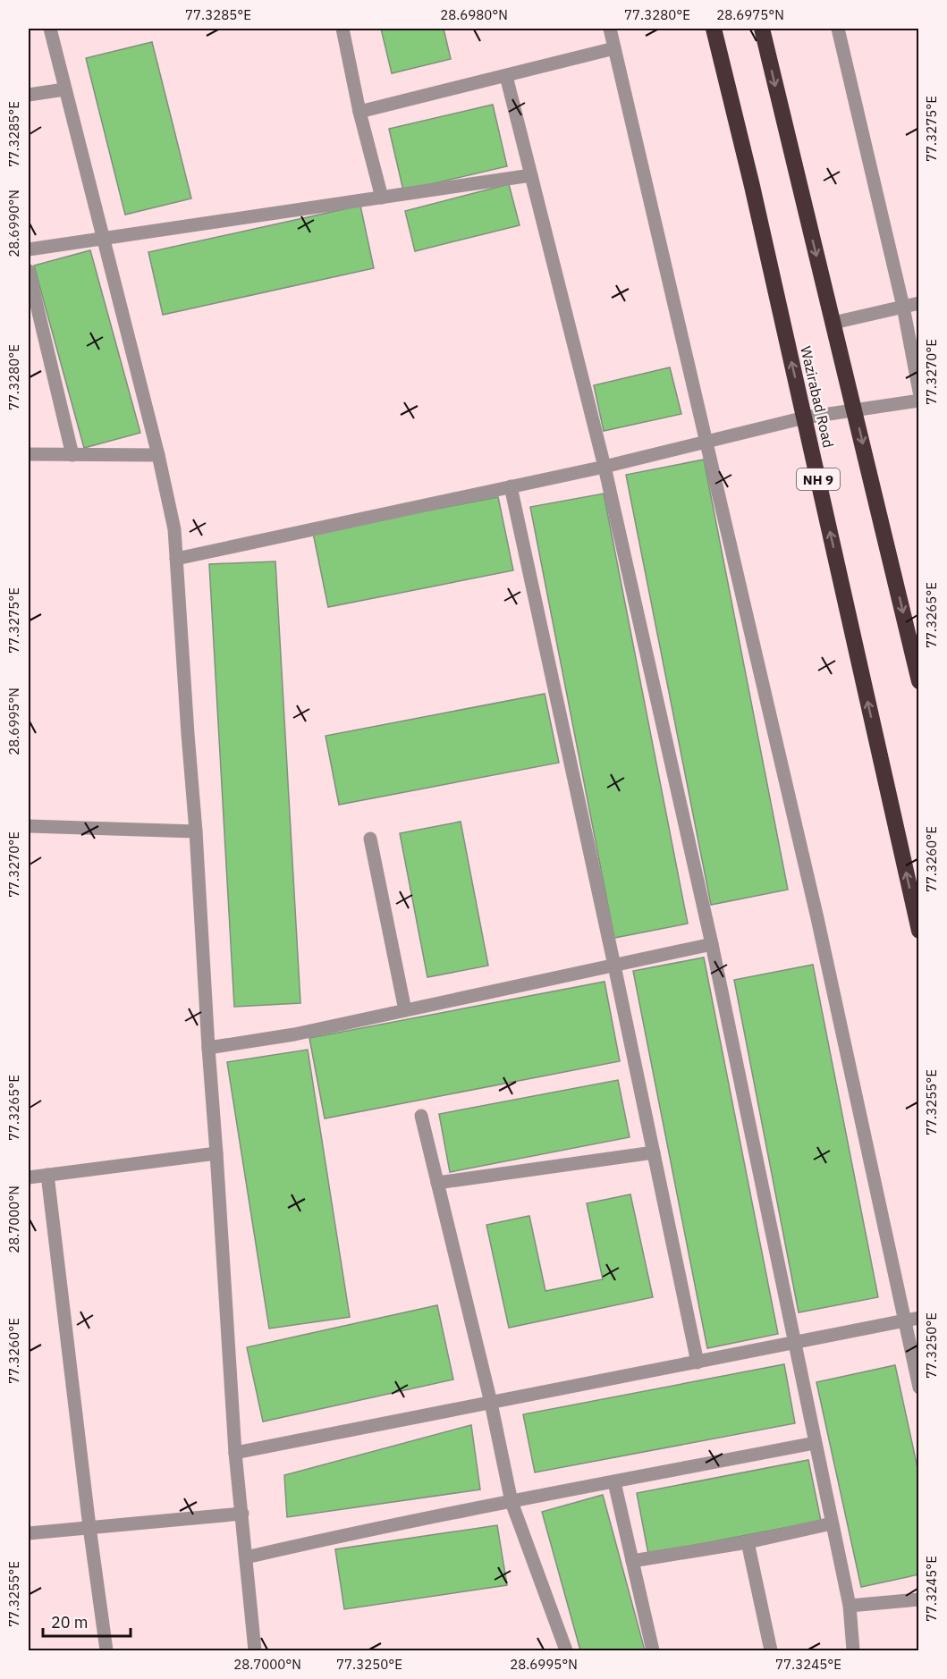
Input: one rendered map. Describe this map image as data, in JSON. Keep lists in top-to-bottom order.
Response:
{
  "streets": {
    "highway": ["Wazirabad Road", "NH 9"]
  },
  "scale_bar": "20 m",
  "coordinates": [
    "77.3285°E",
    "28.6980°N",
    "77.3280°E",
    "28.6975°N",
    "77.3275°E",
    "28.6990°N",
    "77.3270°E",
    "77.3265°E",
    "28.6995°N",
    "77.3260°E",
    "77.3255°E",
    "28.7000°N",
    "77.3250°E",
    "77.3245°E"
  ]
}
